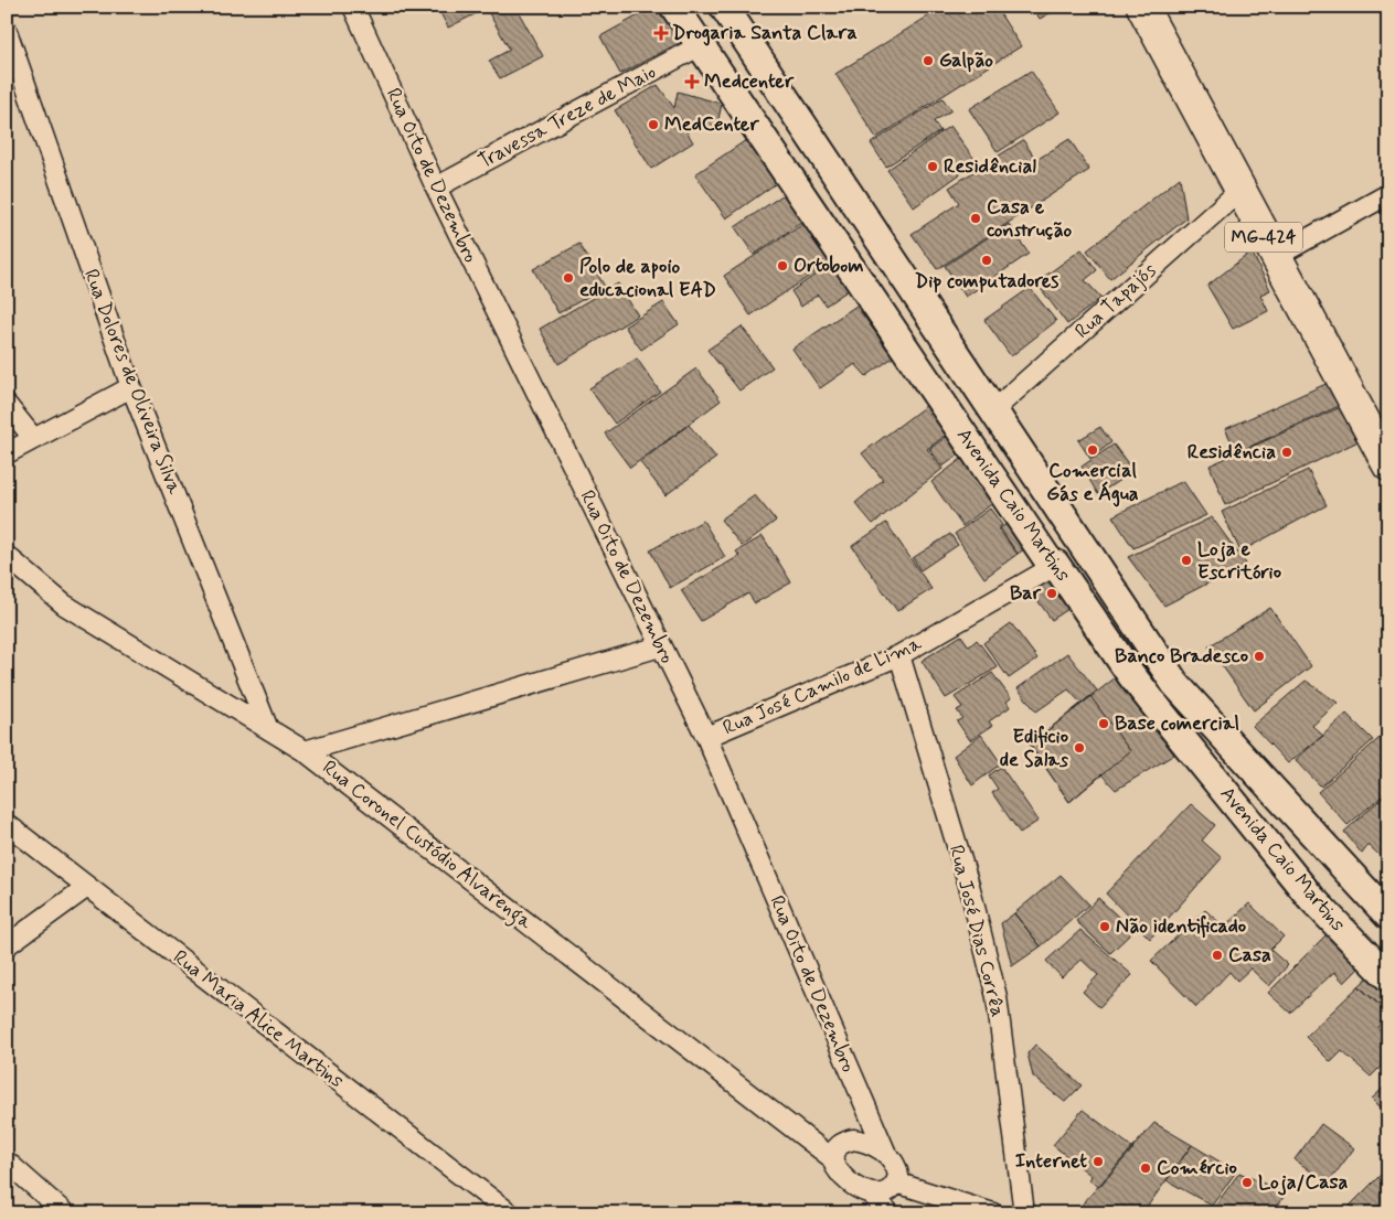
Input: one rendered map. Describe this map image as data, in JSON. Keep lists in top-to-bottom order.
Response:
{
  "streets": {
    "highway": ["MG-424"],
    "main road": ["Avenida Caio Martins"],
    "street": [
      "Travessa Treze de Maio",
      "Rua Oito de Dezembro",
      "Rua Tapajós",
      "Rua Dolores de Oliveira Silva",
      "Rua José Camilo de Lima",
      "Rua Coronel Custódio Alvarenga",
      "Rua José Dias Corrêa",
      "Rua Maria Alice Martins"
    ]
  },
  "crossings": [
    ["Travessa Treze de Maio", "Rua Oito de Dezembro"],
    ["Travessa Treze de Maio", "Avenida Caio Martins"],
    ["Rua Oito de Dezembro", "Rua José Camilo de Lima"],
    ["Rua Oito de Dezembro", "Rua Coronel Custódio Alvarenga"],
    ["MG-424", "Rua Tapajós"],
    ["Rua Tapajós", "Avenida Caio Martins"],
    ["Rua Dolores de Oliveira Silva", "Rua Coronel Custódio Alvarenga"],
    ["Avenida Caio Martins", "Rua José Camilo de Lima"],
    ["Rua José Camilo de Lima", "Rua José Dias Corrêa"]
  ],
  "places": {
    "health": ["Drogaria Santa Clara", "Medcenter"],
    "other": [
      "Galpão",
      "MedCenter",
      "Residêncial",
      "Casa e construção",
      "Dip computadores",
      "Ortobom",
      "Polo de apoio educacional EAD",
      "Comercial Gás e Água",
      "Residência",
      "Loja e Escritório",
      "Bar",
      "Banco Bradesco",
      "Base comercial",
      "Edificio de Salas",
      "Não identificado",
      "Casa",
      "Internet",
      "Comércio",
      "Loja/Casa"
    ]
  }
}
